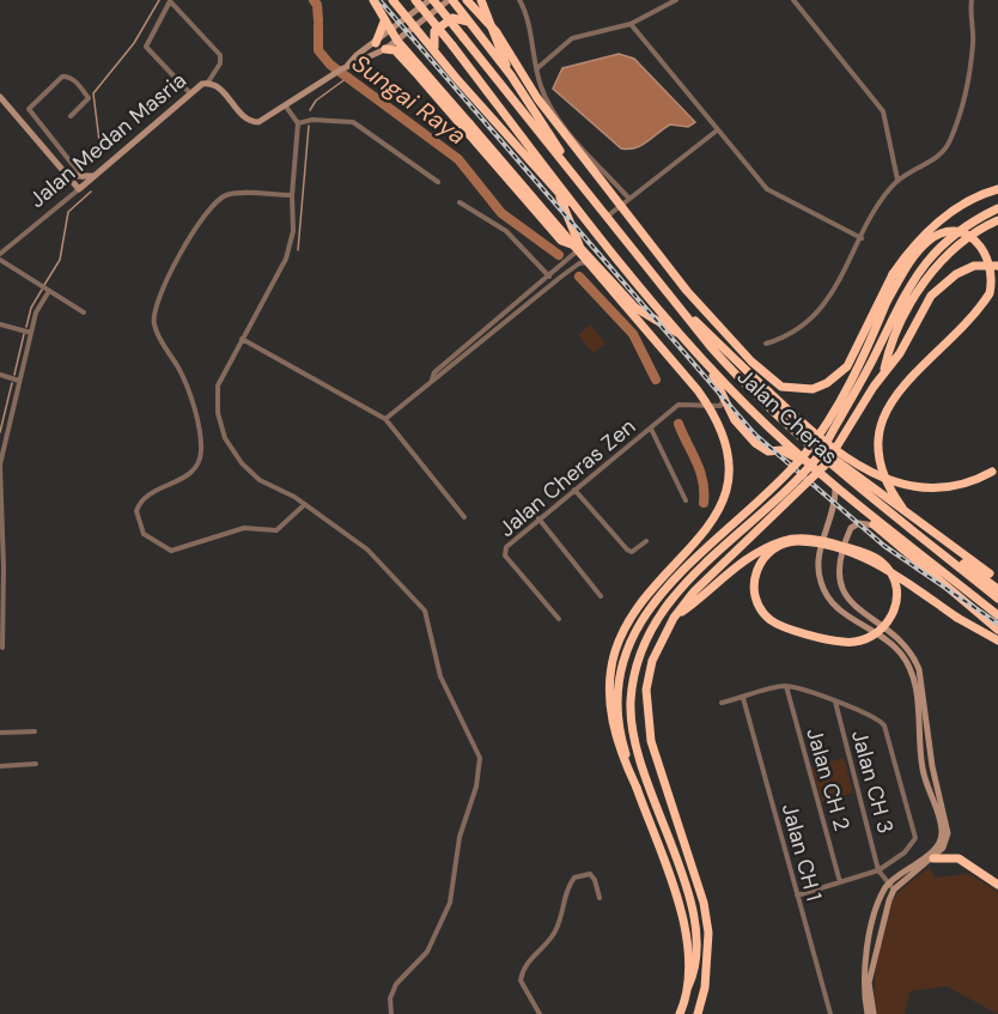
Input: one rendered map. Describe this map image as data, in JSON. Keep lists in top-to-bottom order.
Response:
{
  "streets": {
    "highway": ["Jalan Cheras"],
    "street": [
      "Jalan Medan Masria",
      "Jalan Cheras Zen",
      "Jalan CH 2",
      "Jalan CH 3",
      "Jalan CH 1"
    ]
  },
  "water": ["Sungai Raya"]
}
